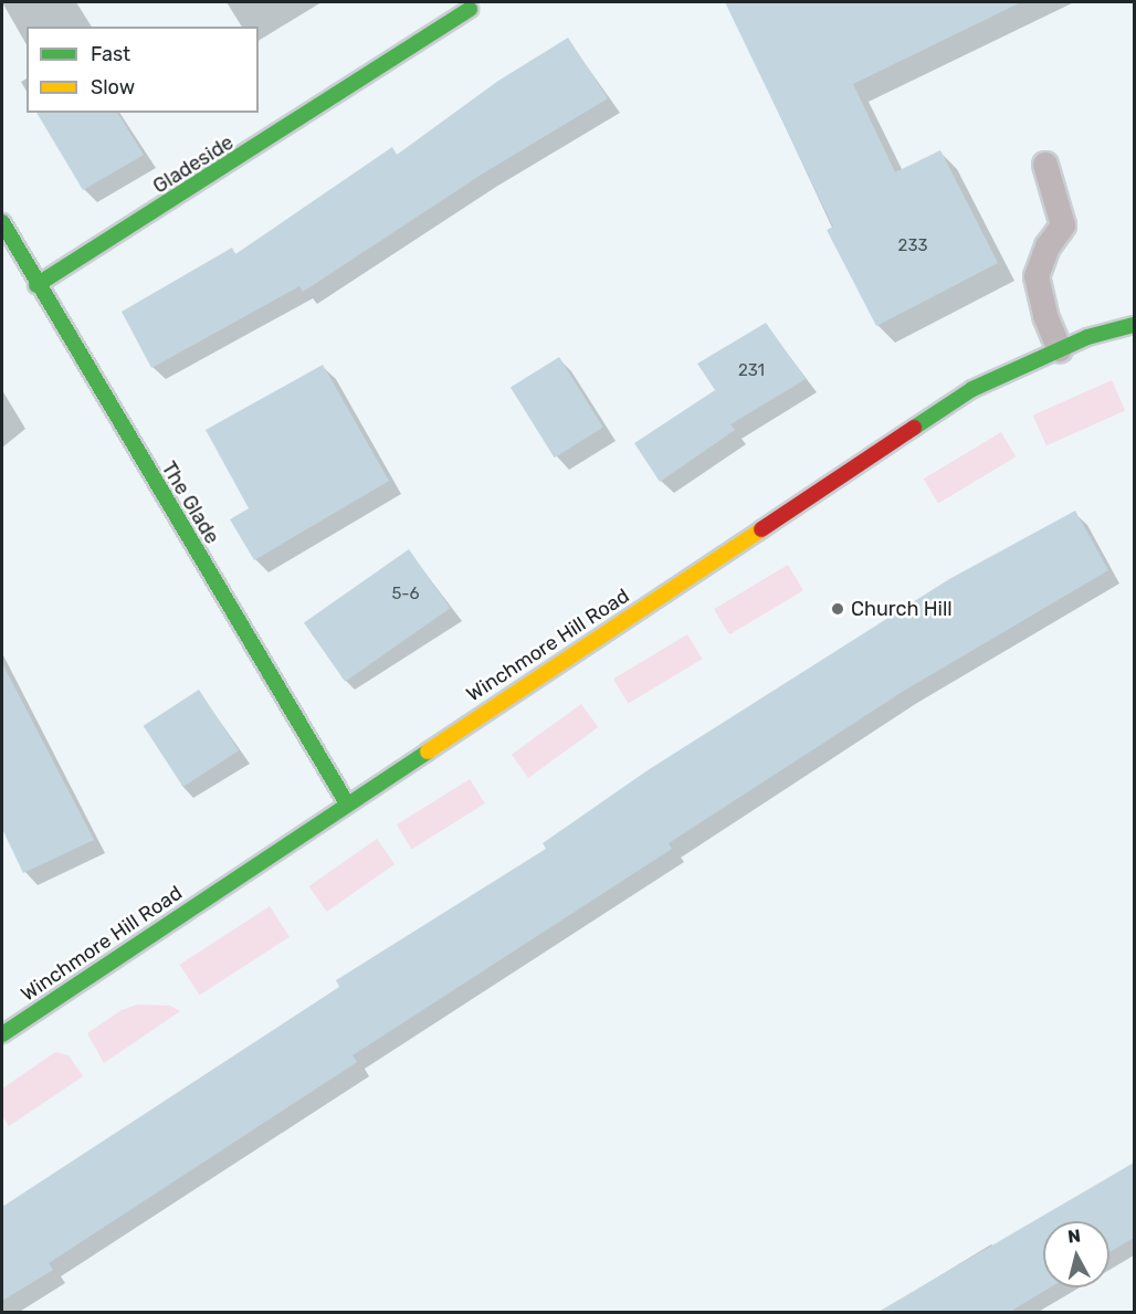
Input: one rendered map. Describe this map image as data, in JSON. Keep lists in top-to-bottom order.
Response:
{
  "streets": {
    "street": ["Gladeside", "The Glade", "Winchmore Hill Road"]
  },
  "crossings": [
    ["Gladeside", "The Glade"],
    ["The Glade", "Winchmore Hill Road"]
  ],
  "places": ["Church Hill"],
  "house_numbers": ["233", "231", "5-6"],
  "legend": ["Fast", "Slow"],
  "north": "top"
}
